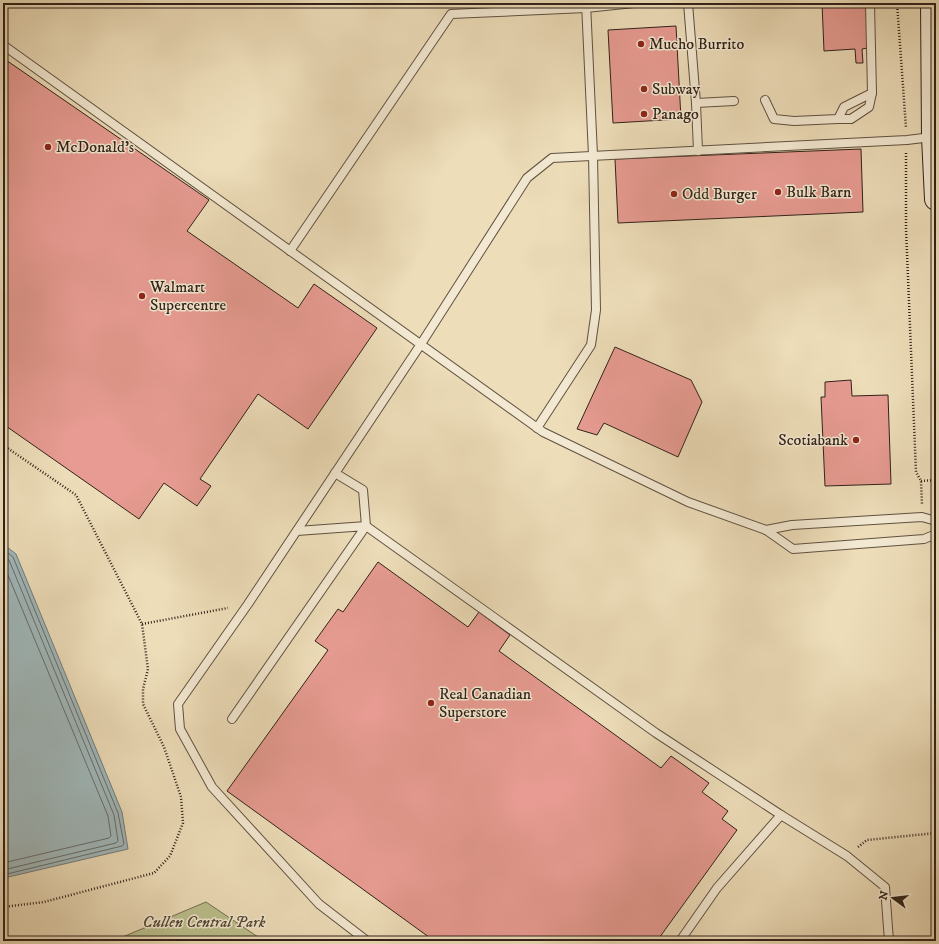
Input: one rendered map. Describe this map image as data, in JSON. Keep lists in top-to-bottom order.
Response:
{
  "parks": ["Cullen Central Park"],
  "places": [
    "Mucho Burrito",
    "Subway",
    "Panago",
    "McDonald's",
    "Bulk Barn",
    "Odd Burger",
    "Walmart Supercentre",
    "Scotiabank",
    "Real Canadian Superstore"
  ],
  "north": "left"
}
